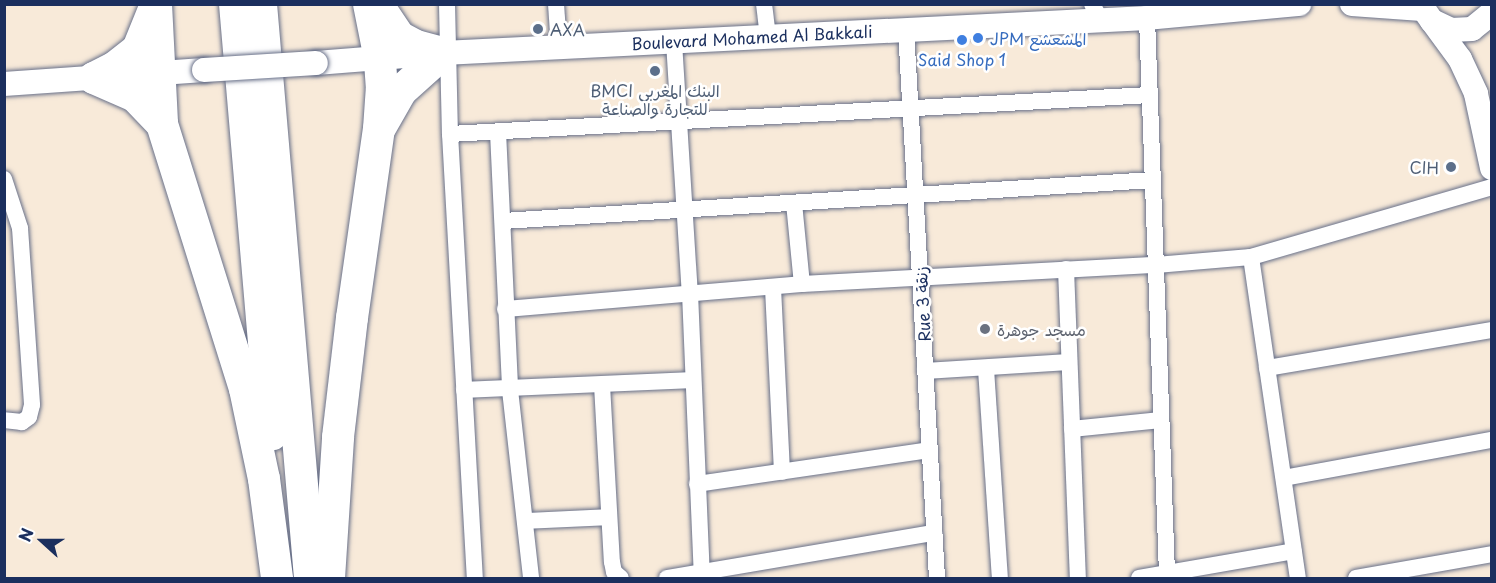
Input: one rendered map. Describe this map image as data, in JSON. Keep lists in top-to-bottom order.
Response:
{
  "streets": {
    "street": ["Boulevard Mohamed Al Bakkali", "Rue 3 زنقة"]
  },
  "crossings": [
    ["Boulevard Mohamed Al Bakkali", "Rue 3 زنقة"]
  ],
  "places": [
    "AXA",
    "JPM المشعشع",
    "Said Shop 1",
    "BMCI البنك المغربي للتجارة والصناعة",
    "CIH",
    "مسجد جوهرة"
  ],
  "north": "left"
}
